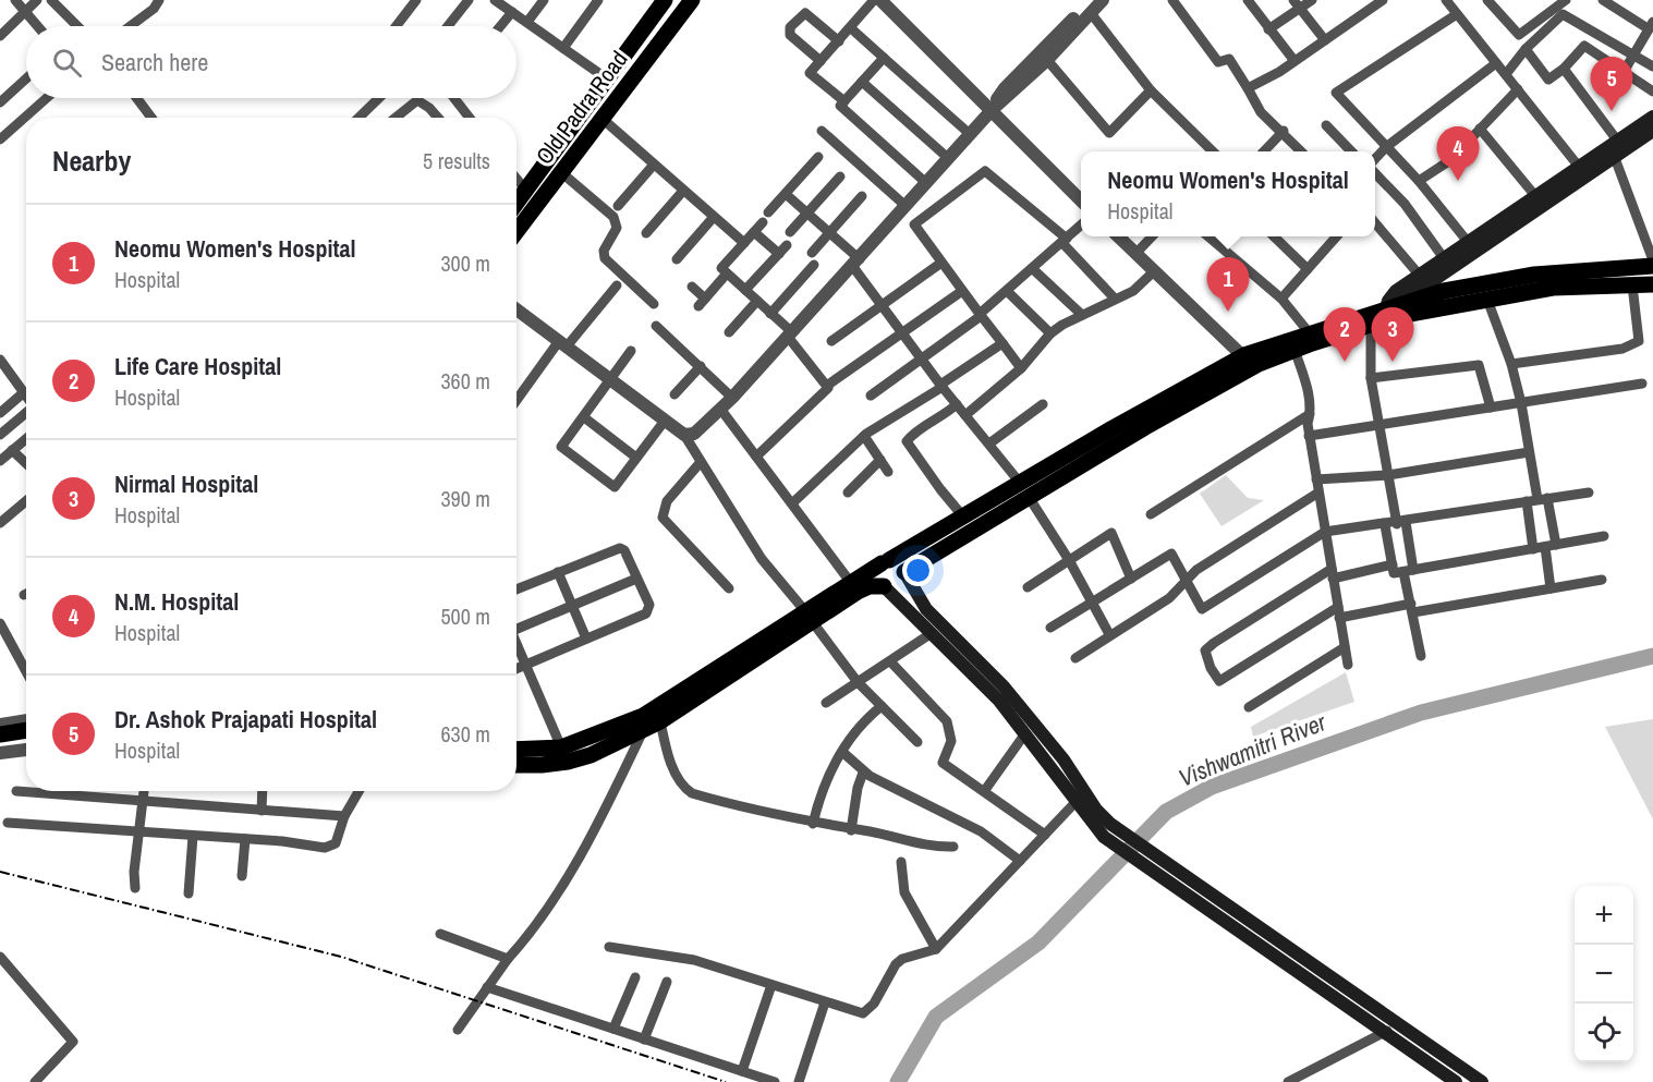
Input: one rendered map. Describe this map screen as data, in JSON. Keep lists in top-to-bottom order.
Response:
{
  "streets": {
    "main road": ["Old Padra Road"]
  },
  "water": ["Vishwamitri River"],
  "page": {
    "search": "Search here",
    "pins": [
      "5",
      "4",
      "1",
      "2",
      "3"
    ],
    "heading": ["Nearby", "5 results"],
    "popup": ["Neomu Women's Hospital", "Hospital"],
    "list": [
      {
        "mark": "1",
        "name": "Neomu Women's Hospital",
        "note": "Hospital",
        "value": "300 m"
      },
      {
        "mark": "2",
        "name": "Life Care Hospital",
        "note": "Hospital",
        "value": "360 m"
      },
      {
        "mark": "3",
        "name": "Nirmal Hospital",
        "note": "Hospital",
        "value": "390 m"
      },
      {
        "mark": "4",
        "name": "N.M. Hospital",
        "note": "Hospital",
        "value": "500 m"
      },
      {
        "mark": "5",
        "name": "Dr. Ashok Prajapati Hospital",
        "note": "Hospital",
        "value": "630 m"
      }
    ],
    "map_buttons": ["+", "−"]
  }
}
